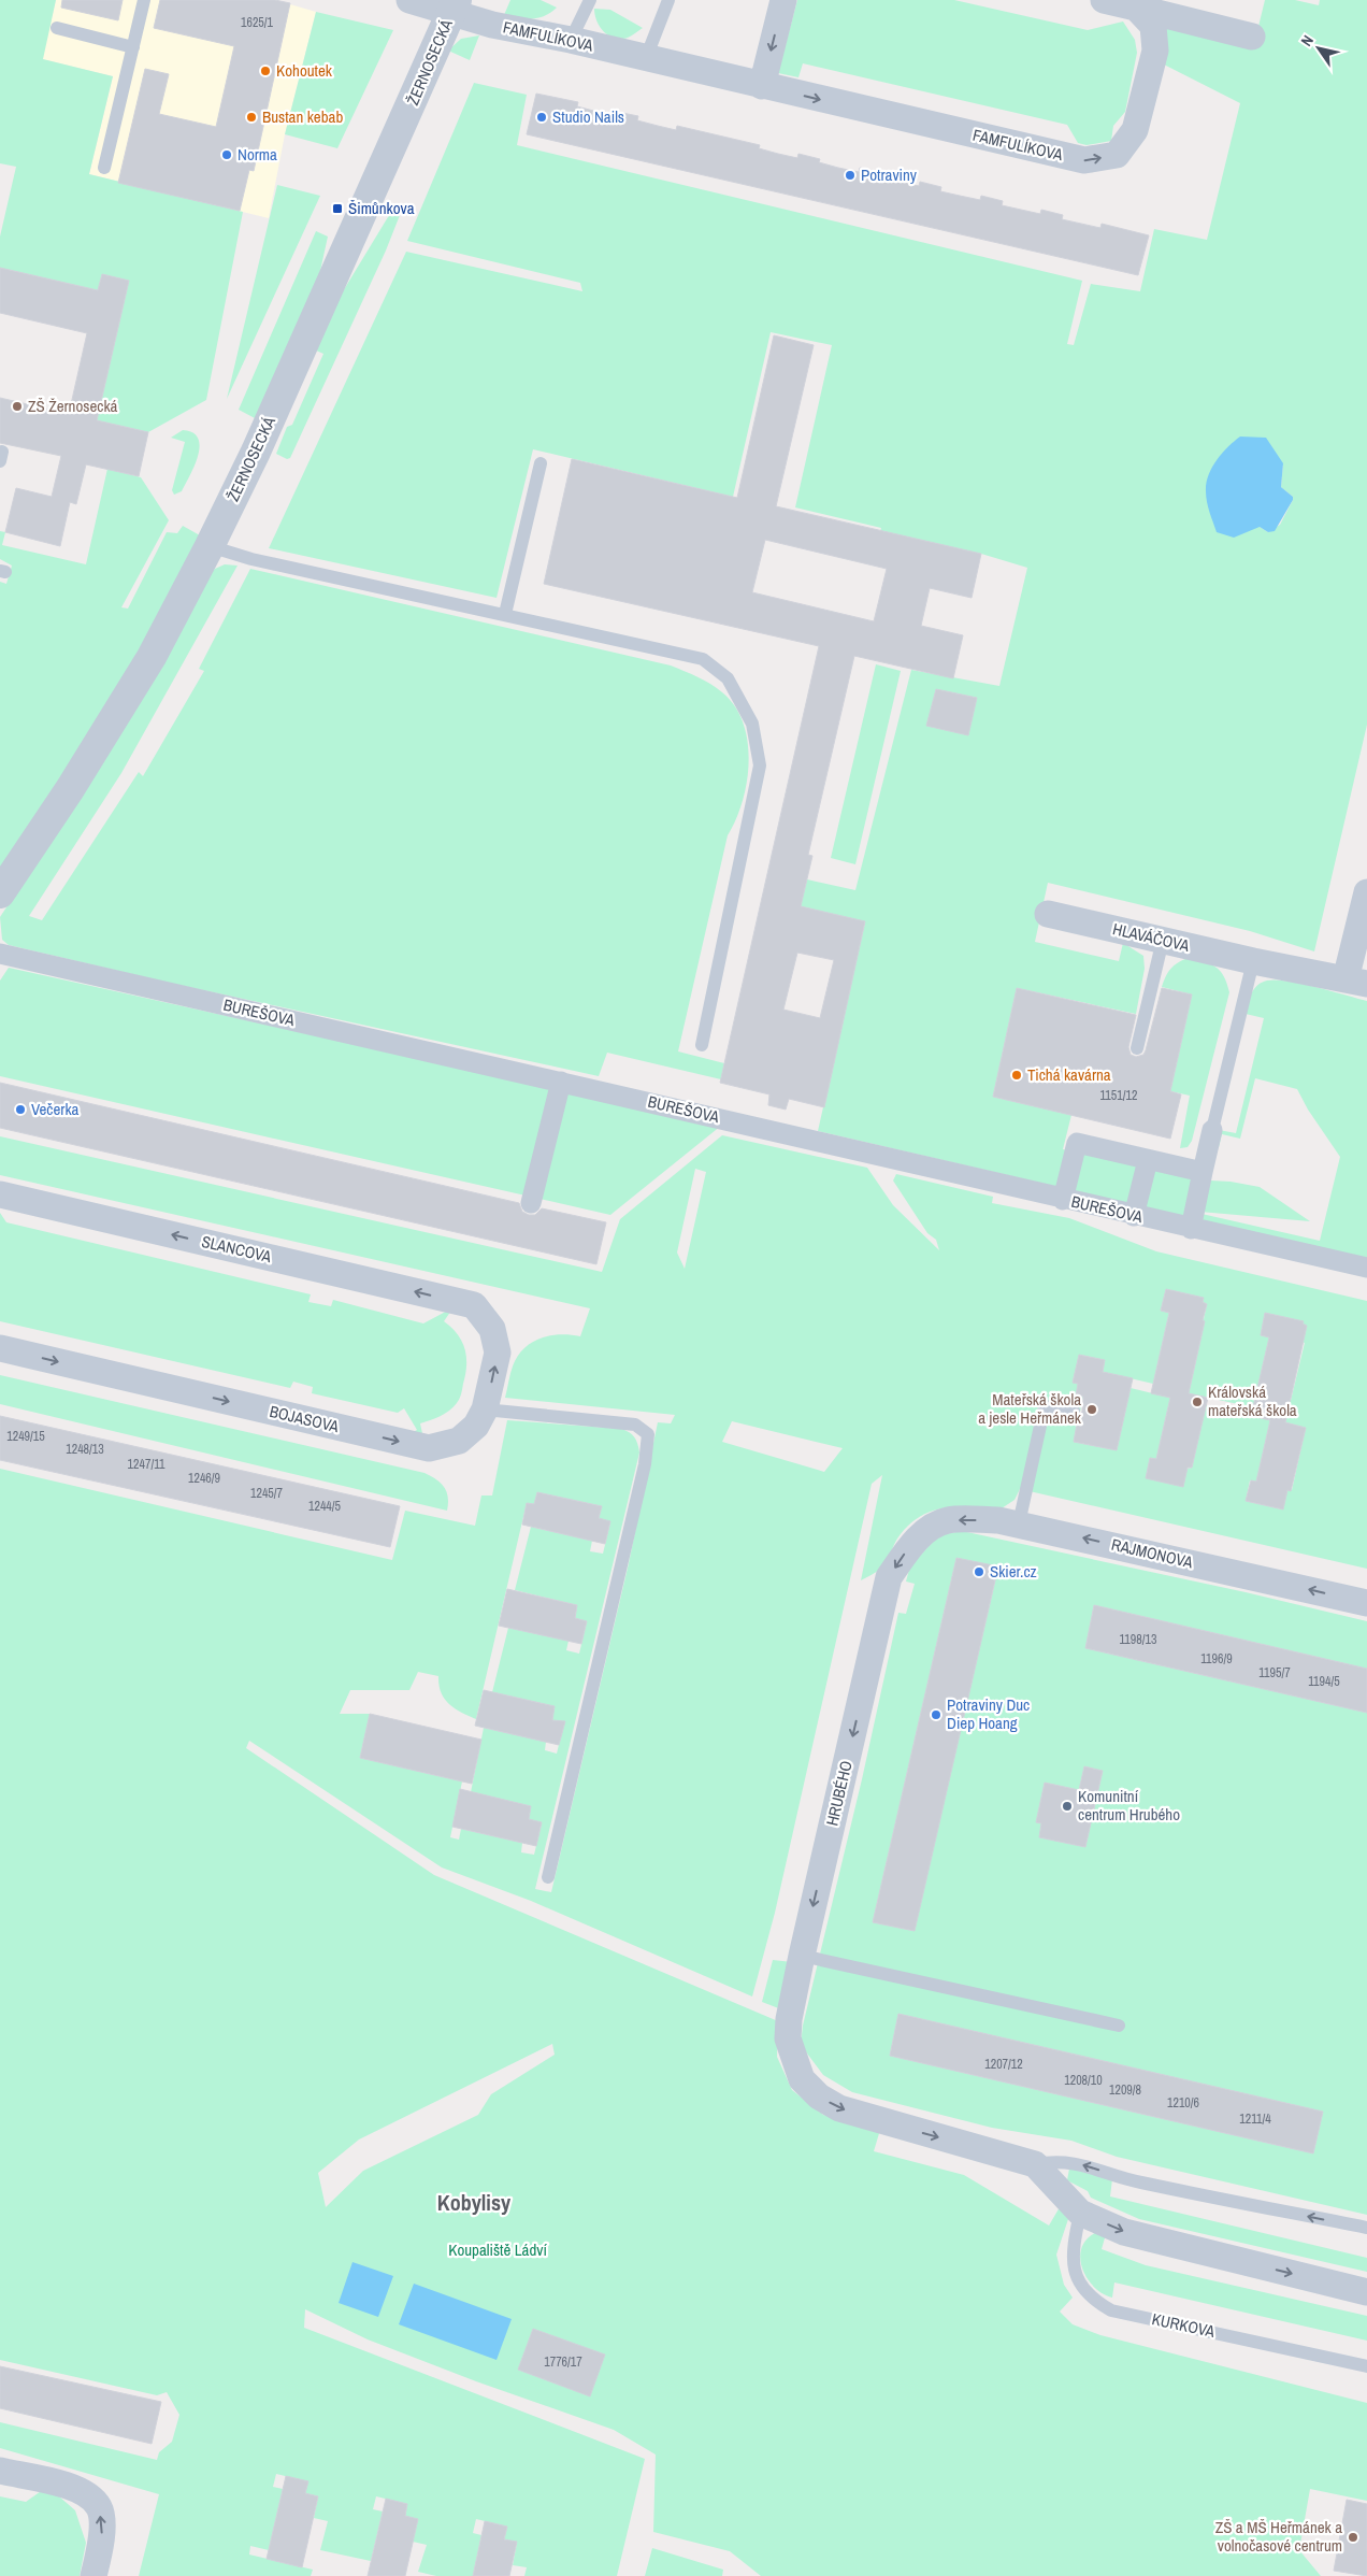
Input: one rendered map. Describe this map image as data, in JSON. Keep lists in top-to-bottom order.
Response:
{
  "streets": {
    "street": [
      "FAMFULÍKOVA",
      "ŽERNOSECKÁ",
      "HLAVÁČOVA",
      "BUREŠOVA",
      "SLANCOVA",
      "BOJASOVA",
      "RAJMONOVA",
      "HRUBÉHO"
    ],
    "lane": ["KURKOVA"]
  },
  "crossings": [
    ["FAMFULÍKOVA", "ŽERNOSECKÁ"],
    ["SLANCOVA", "BOJASOVA"],
    ["RAJMONOVA", "HRUBÉHO"]
  ],
  "one_way": ["SLANCOVA", "RAJMONOVA"],
  "districts": ["Kobylisy"],
  "parks": ["Koupaliště Ládví"],
  "places": {
    "other": [
      "Kohoutek",
      "Bustan kebab",
      "Studio Nails",
      "Norma",
      "Potraviny",
      "ZŠ Žernosecká",
      "Tichá kavárna",
      "Večerka",
      "Královská mateřská škola",
      "Mateřská škola a jesle Heřmánek",
      "Skier.cz",
      "Potraviny Duc Diep Hoang",
      "Komunitní centrum Hrubého",
      "ZŠ a MŠ Heřmánek a volnočasové centrum"
    ],
    "transit": ["Šimůnkova"]
  },
  "house_numbers": [
    "1625/1",
    "1151/12",
    "1249/15",
    "1248/13",
    "1247/11",
    "1246/9",
    "1245/7",
    "1244/5",
    "1198/13",
    "1196/9",
    "1195/7",
    "1194/5",
    "1207/12",
    "1208/10",
    "1209/8",
    "1210/6",
    "1211/4",
    "1776/17"
  ],
  "north": "top left"
}
